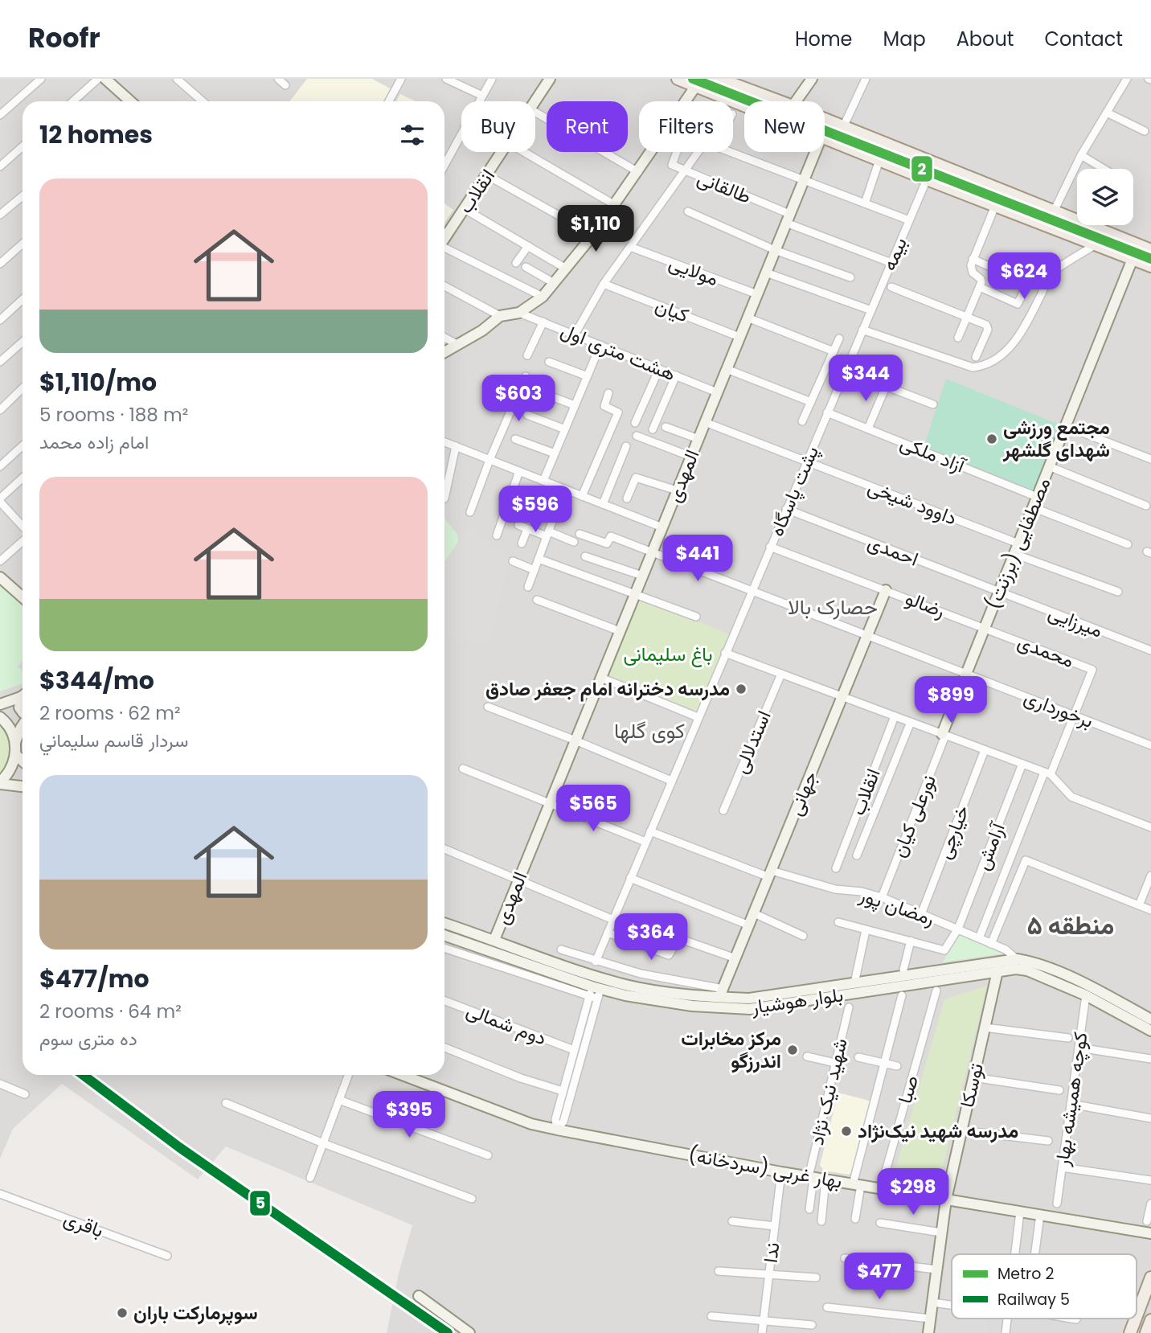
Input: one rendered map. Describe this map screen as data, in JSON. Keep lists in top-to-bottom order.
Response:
{
  "streets": {
    "street": [
      "طالقانی",
      "انقلاب",
      "بیمه",
      "مولایی",
      "کیان",
      "هشت متری اول",
      "آزاد ملکی",
      "المهدی",
      "پشت پاسگاه",
      "داوود شیخی",
      "مصطفایی (برزنت)",
      "احمدی",
      "رضالو",
      "میرزایی",
      "محمدی",
      "برخورداری",
      "استدلالی",
      "جهانی",
      "نورعلی کیان",
      "خیارچی",
      "آرامش",
      "رمضان پور",
      "بلوار هوشیار",
      "دوم شمالی",
      "توسکا",
      "صبا",
      "شهید نیک نژاد",
      "کوچه همیشه بهار",
      "بهار غربی (سردخانه)",
      "باقری",
      "ندا"
    ]
  },
  "crossings": [
    ["طالقانی", "بیمه"],
    ["طالقانی", "المهدی"],
    ["بیمه", "پشت پاسگاه"],
    ["مولایی", "المهدی"],
    ["کیان", "المهدی"],
    ["هشت متری اول", "المهدی"],
    ["آزاد ملکی", "پشت پاسگاه"],
    ["آزاد ملکی", "مصطفایی (برزنت)"],
    ["المهدی", "داوود شیخی"],
    ["المهدی", "برخورداری"],
    ["المهدی", "بلوار هوشیار"],
    ["پشت پاسگاه", "داوود شیخی"],
    ["پشت پاسگاه", "احمدی"],
    ["پشت پاسگاه", "رضالو"],
    ["پشت پاسگاه", "برخورداری"],
    ["داوود شیخی", "مصطفایی (برزنت)"],
    ["مصطفایی (برزنت)", "احمدی"],
    ["مصطفایی (برزنت)", "رضالو"],
    ["مصطفایی (برزنت)", "میرزایی"],
    ["مصطفایی (برزنت)", "محمدی"],
    ["مصطفایی (برزنت)", "برخورداری"],
    ["مصطفایی (برزنت)", "نورعلی کیان"],
    ["احمدی", "میرزایی"],
    ["رضالو", "محمدی"],
    ["رضالو", "جهانی"],
    ["محمدی", "برخورداری"],
    ["برخورداری", "جهانی"],
    ["جهانی", "رمضان پور"],
    ["جهانی", "بلوار هوشیار"],
    ["نورعلی کیان", "رمضان پور"],
    ["خیارچی", "رمضان پور"],
    ["آرامش", "رمضان پور"],
    ["رمضان پور", "بلوار هوشیار"],
    ["بلوار هوشیار", "توسکا"],
    ["بلوار هوشیار", "کوچه همیشه بهار"],
    ["توسکا", "بهار غربی (سردخانه)"],
    ["صبا", "بهار غربی (سردخانه)"],
    ["شهید نیک نژاد", "بهار غربی (سردخانه)"],
    ["بهار غربی (سردخانه)", "ندا"]
  ],
  "districts": ["حصارک بالا", "کوی گلها", "منطقه ۵"],
  "parks": ["باغ سلیمانی"],
  "places": [
    "مجتمع ورزشی شهدای گلشهر",
    "مدرسه دخترانه امام جعفر صادق",
    "مرکز مخابرات اندرزگو",
    "مدرسه شهید نیک‌نژاد",
    "سوپرمارکت باران"
  ],
  "lines": ["metro line 2", "rail line 5"],
  "legend": ["Metro 2", "Railway 5"],
  "page": {
    "header": "Roofr",
    "nav": [
      "Home",
      "Map",
      "About",
      "Contact"
    ],
    "chip": [
      "Buy",
      "Rent",
      "Filters",
      "New"
    ],
    "heading": "12 homes",
    "list": [
      {
        "name": "$1,110/mo",
        "note": "5 rooms · 188 m² · امام زاده محمد"
      },
      {
        "name": "$344/mo",
        "note": "2 rooms · 62 m² · سردار قاسم سليماني"
      },
      {
        "name": "$477/mo",
        "note": "2 rooms · 64 m² · ده متری سوم"
      }
    ],
    "price": [
      "$1,110",
      "$624",
      "$344",
      "$603",
      "$596",
      "$441",
      "$899",
      "$565",
      "$364",
      "$395",
      "$298",
      "$477"
    ]
  }
}
